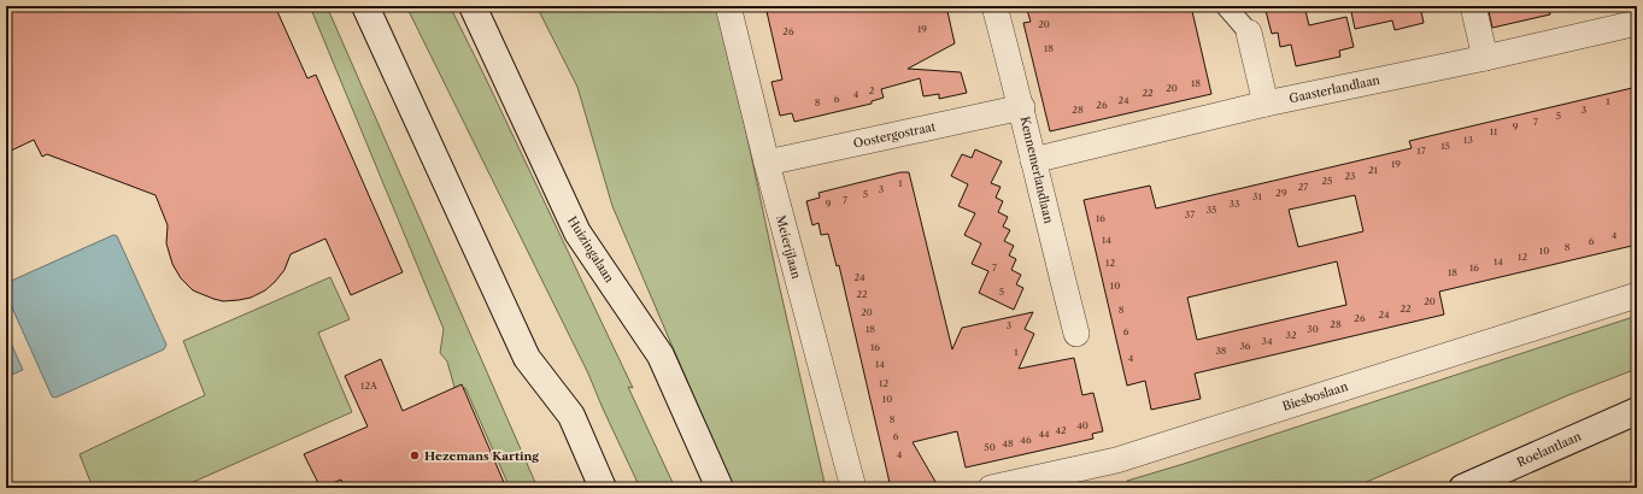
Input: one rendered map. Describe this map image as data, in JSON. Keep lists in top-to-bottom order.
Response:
{
  "streets": {
    "main road": ["Huizingalaan", "Roelantlaan"],
    "street": [
      "Gaasterlandlaan",
      "Oostergostraat",
      "Kennemerlandlaan",
      "Meierijlaan",
      "Biesboslaan"
    ]
  },
  "crossings": [
    ["Gaasterlandlaan", "Kennemerlandlaan"],
    ["Oostergostraat", "Kennemerlandlaan"],
    ["Oostergostraat", "Meierijlaan"]
  ],
  "places": ["Hezemans Karting"],
  "house_numbers": [
    "20",
    "19",
    "26",
    "18",
    "18",
    "20",
    "2",
    "22",
    "4",
    "6",
    "24",
    "1",
    "8",
    "26",
    "28",
    "3",
    "5",
    "7",
    "9",
    "11",
    "13",
    "15",
    "17",
    "19",
    "21",
    "23",
    "25",
    "1",
    "27",
    "3",
    "29",
    "5",
    "31",
    "7",
    "9",
    "33",
    "35",
    "37",
    "16",
    "4",
    "14",
    "6",
    "8",
    "10",
    "12",
    "14",
    "12",
    "7",
    "16",
    "18",
    "24",
    "10",
    "5",
    "22",
    "20",
    "22",
    "8",
    "20",
    "24",
    "26",
    "28",
    "3",
    "18",
    "30",
    "6",
    "32",
    "34",
    "36",
    "16",
    "38",
    "1",
    "4",
    "14",
    "12",
    "12A",
    "10",
    "8",
    "40",
    "42",
    "44",
    "6",
    "46",
    "48",
    "50",
    "4"
  ]
}
